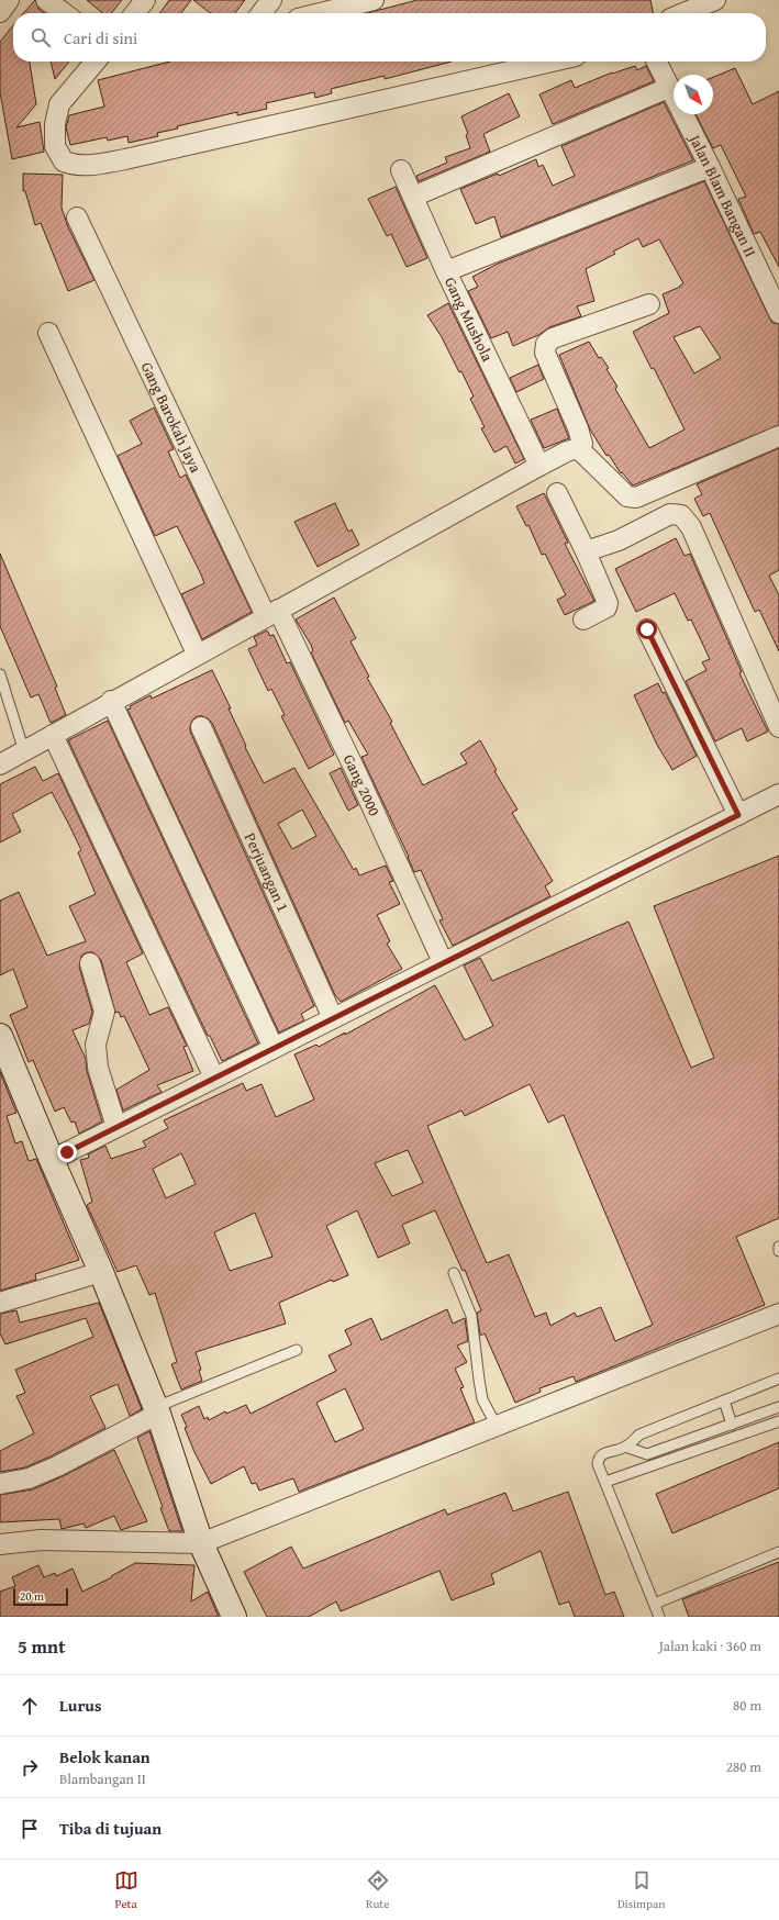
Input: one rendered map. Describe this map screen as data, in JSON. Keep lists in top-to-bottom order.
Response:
{
  "streets": {
    "street": [
      "Jalan Blam Bangan II",
      "Gang Mushola",
      "Gang Barokah Jaya",
      "Gang 2000",
      "Perjuangan 1"
    ]
  },
  "crossings": [
    ["Gang Barokah Jaya", "Gang 2000"]
  ],
  "scale_bar": "20 m",
  "north": "bottom right",
  "page": {
    "search": "Cari di sini",
    "scale": "20 m",
    "heading": ["5 mnt", "Jalan kaki · 360 m"],
    "list": [
      ["Lurus", "80 m"],
      ["Belok kanan", "Blambangan II", "280 m"],
      "Tiba di tujuan"
    ],
    "nav": ["Peta", "Rute", "Disimpan"]
  }
}
